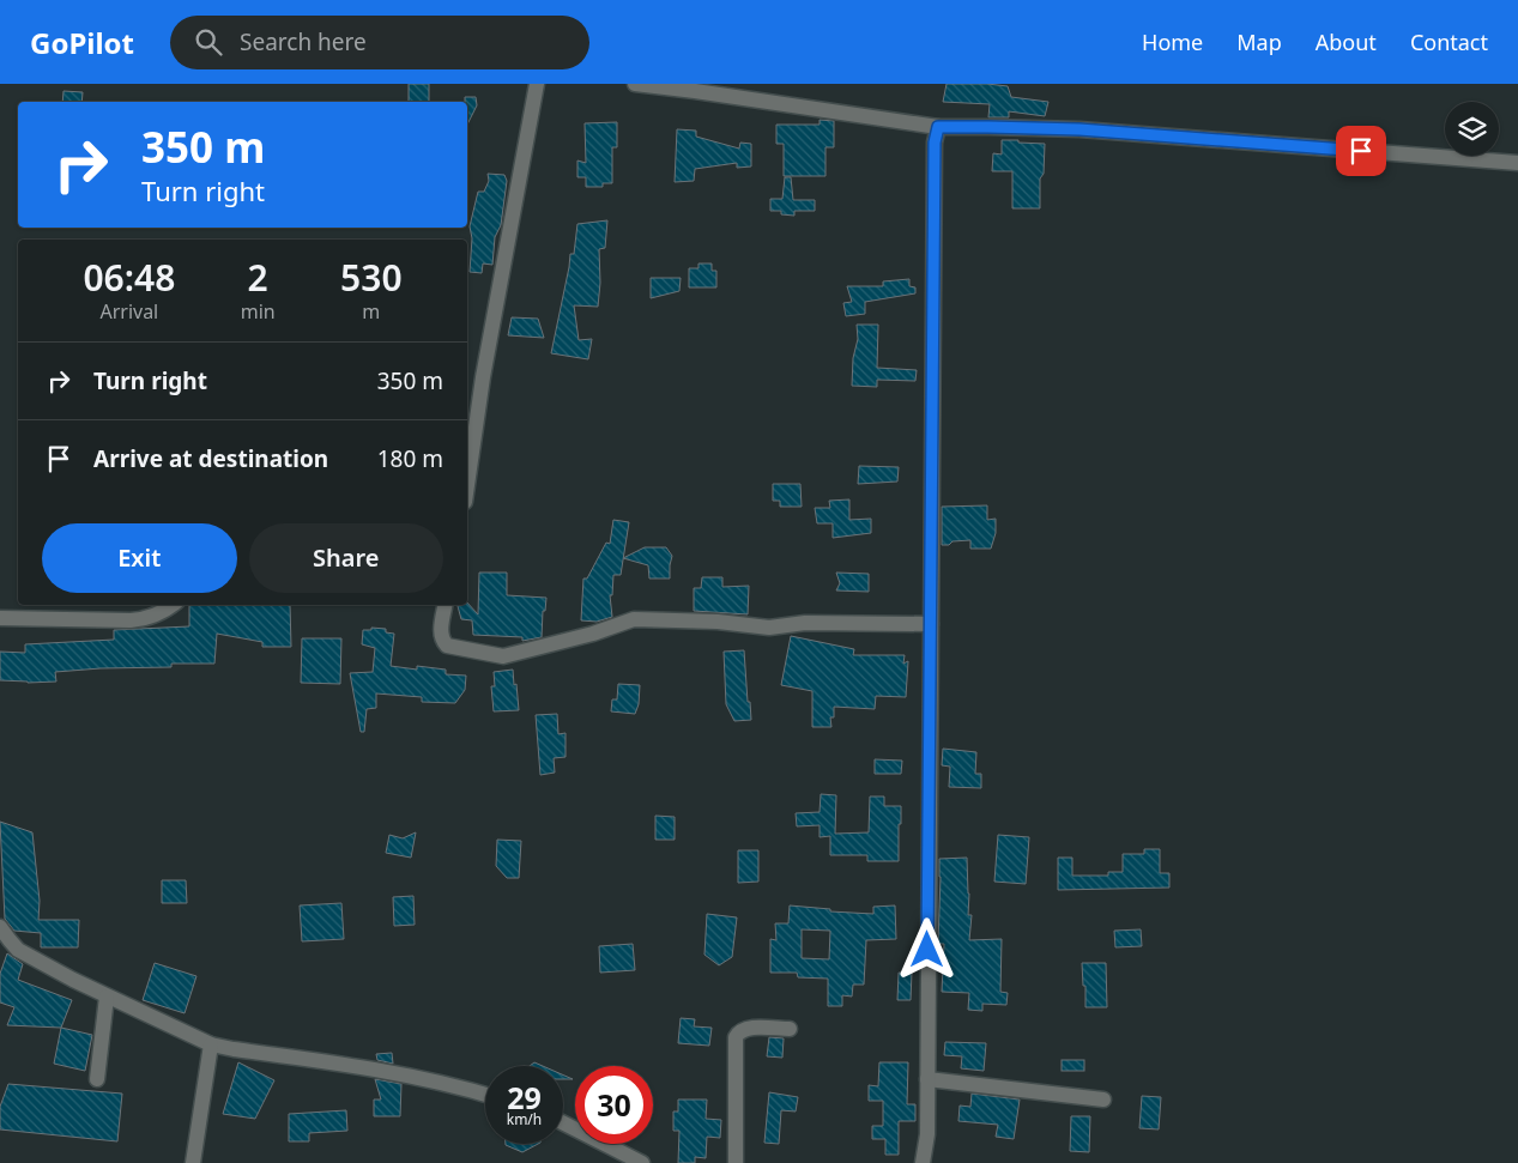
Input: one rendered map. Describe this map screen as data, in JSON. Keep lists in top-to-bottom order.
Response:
{
  "page": {
    "header": "GoPilot",
    "search": "Search here",
    "nav": [
      "Home",
      "Map",
      "About",
      "Contact"
    ],
    "turn": ["350 m", "Turn right"],
    "eta": [
      "06:48",
      "Arrival",
      "2",
      "min",
      "530",
      "m"
    ],
    "list": [
      {
        "name": "Turn right",
        "value": "350 m"
      },
      {
        "name": "Arrive at destination",
        "value": "180 m"
      }
    ],
    "buttons": ["Exit", "Share"],
    "speed": "29 km/h",
    "limit": "30"
  }
}
